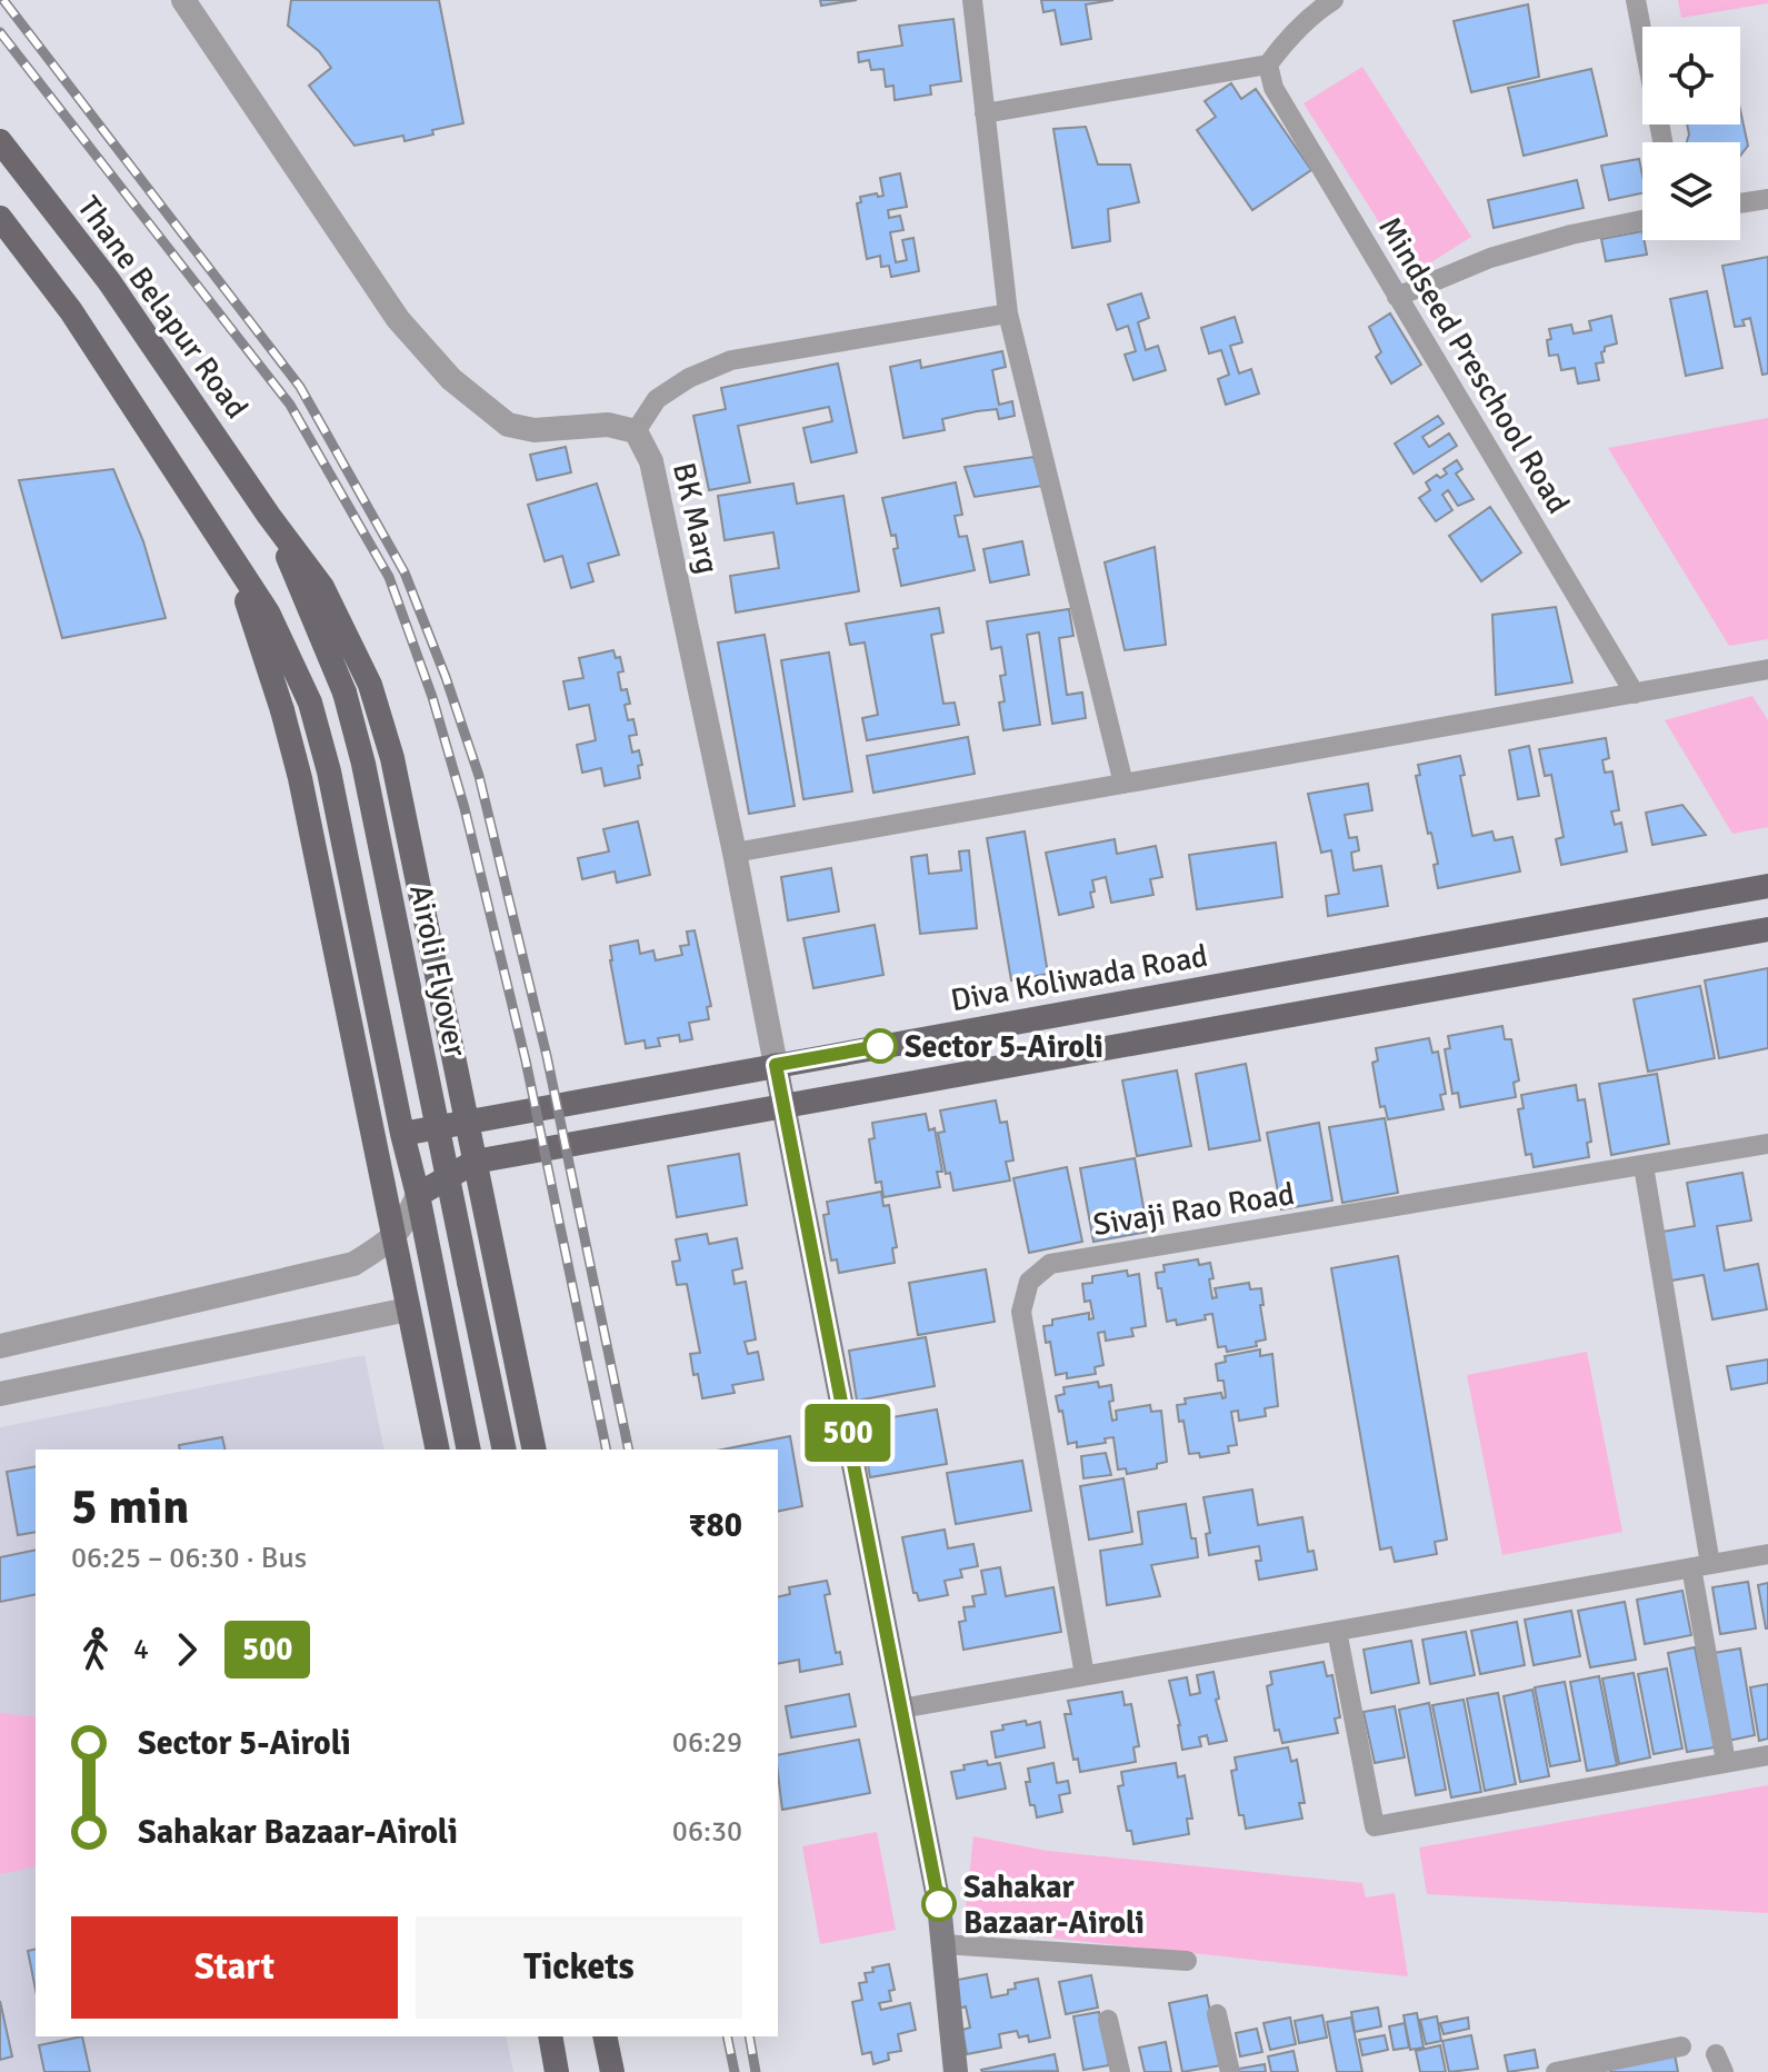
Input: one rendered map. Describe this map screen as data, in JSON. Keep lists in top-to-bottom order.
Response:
{
  "streets": {
    "main road": ["Thane Belapur Road", "Airoli Flyover", "Diva Koliwada Road"],
    "street": ["Mindseed Preschool Road", "BK Marg", "Sivaji Rao Road"]
  },
  "crossings": [
    ["Thane Belapur Road", "Airoli Flyover"],
    ["BK Marg", "Diva Koliwada Road"]
  ],
  "places": ["Sector 5-Airoli", "Sahakar Bazaar-Airoli"],
  "lines": ["bus line 500"],
  "page": {
    "on_map": "500",
    "heading": ["5 min", "06:25 – 06:30 · Bus", "₹80"],
    "legs": ["4", "500"],
    "list": [
      {
        "name": "Sector 5-Airoli",
        "value": "06:29"
      },
      {
        "name": "Sahakar Bazaar-Airoli",
        "value": "06:30"
      }
    ],
    "buttons": ["Start", "Tickets"]
  }
}
